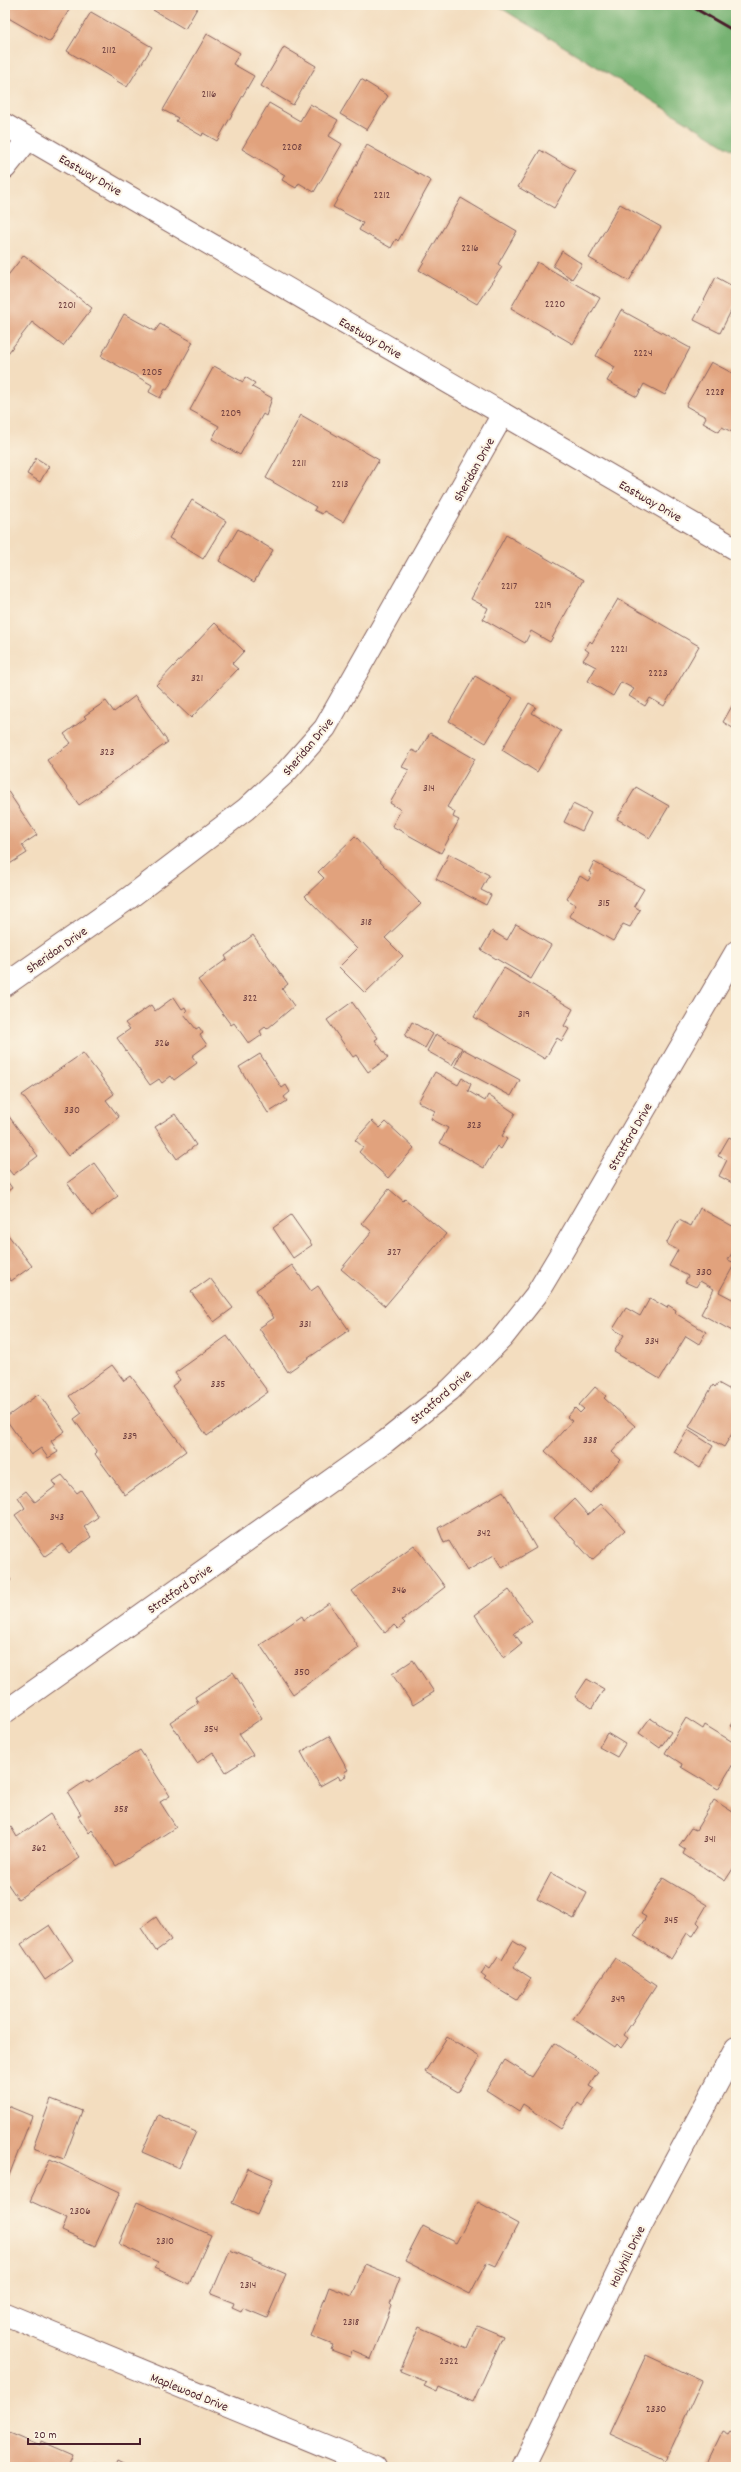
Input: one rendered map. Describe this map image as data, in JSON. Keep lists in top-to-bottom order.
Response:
{
  "streets": {
    "street": [
      "Eastway Drive",
      "Sheridan Drive",
      "Stratford Drive",
      "Hollyhill Drive",
      "Maplewood Drive"
    ]
  },
  "crossings": [
    ["Eastway Drive", "Sheridan Drive"]
  ],
  "house_numbers": [
    "2112",
    "2116",
    "2208",
    "2212",
    "2216",
    "2220",
    "2201",
    "2224",
    "2205",
    "2228",
    "2209",
    "2211",
    "2213",
    "2217",
    "2219",
    "2221",
    "2223",
    "321",
    "323",
    "314",
    "315",
    "318",
    "322",
    "319",
    "326",
    "330",
    "323",
    "327",
    "330",
    "331",
    "334",
    "335",
    "339",
    "338",
    "343",
    "342",
    "346",
    "350",
    "354",
    "358",
    "341",
    "362",
    "345",
    "349",
    "2306",
    "2310",
    "2314",
    "2318",
    "2322",
    "2330"
  ],
  "scale_bar": "20 m"
}
